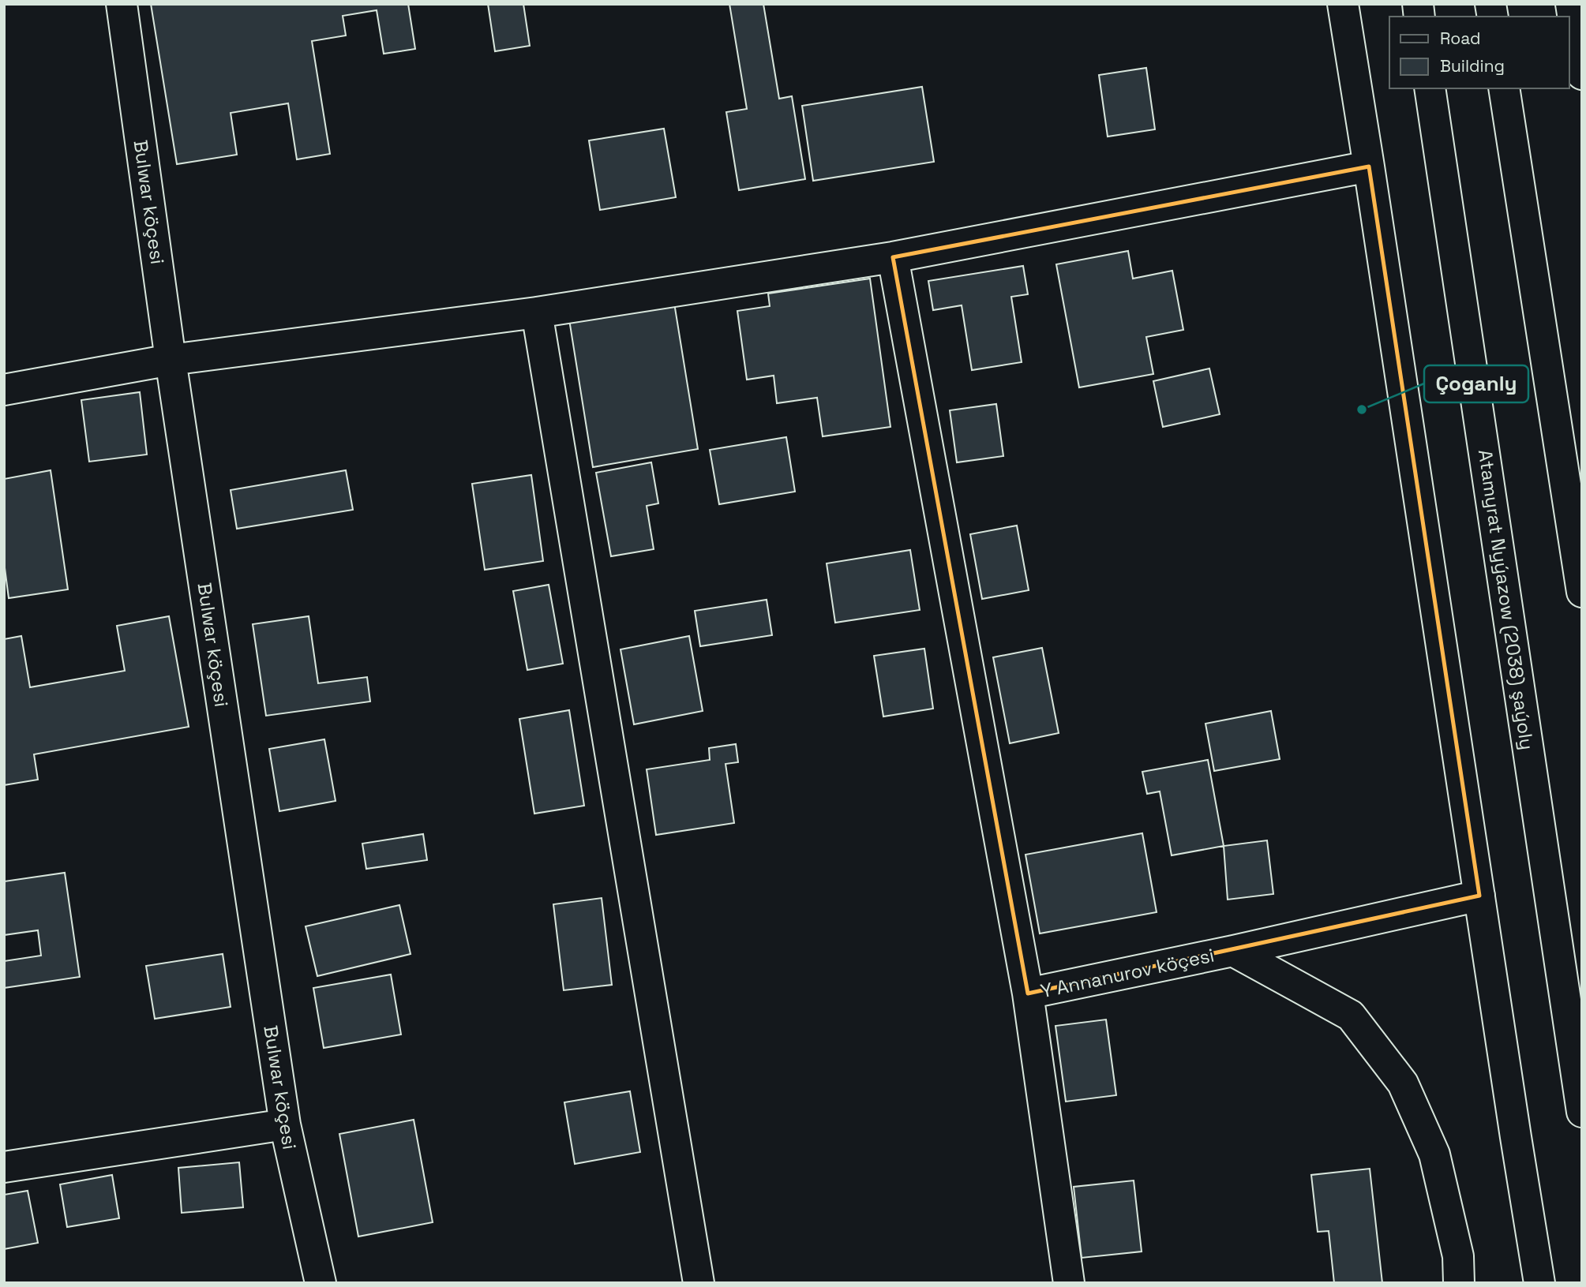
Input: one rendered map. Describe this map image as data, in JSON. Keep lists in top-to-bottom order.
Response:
{
  "streets": {
    "street": ["Bulwar köçesi", "Atamyrat Nyýazow (2038) şaýoly", "Y Annanurov köçesi"]
  },
  "places": ["Çoganly"],
  "legend": ["Road", "Building"]
}
